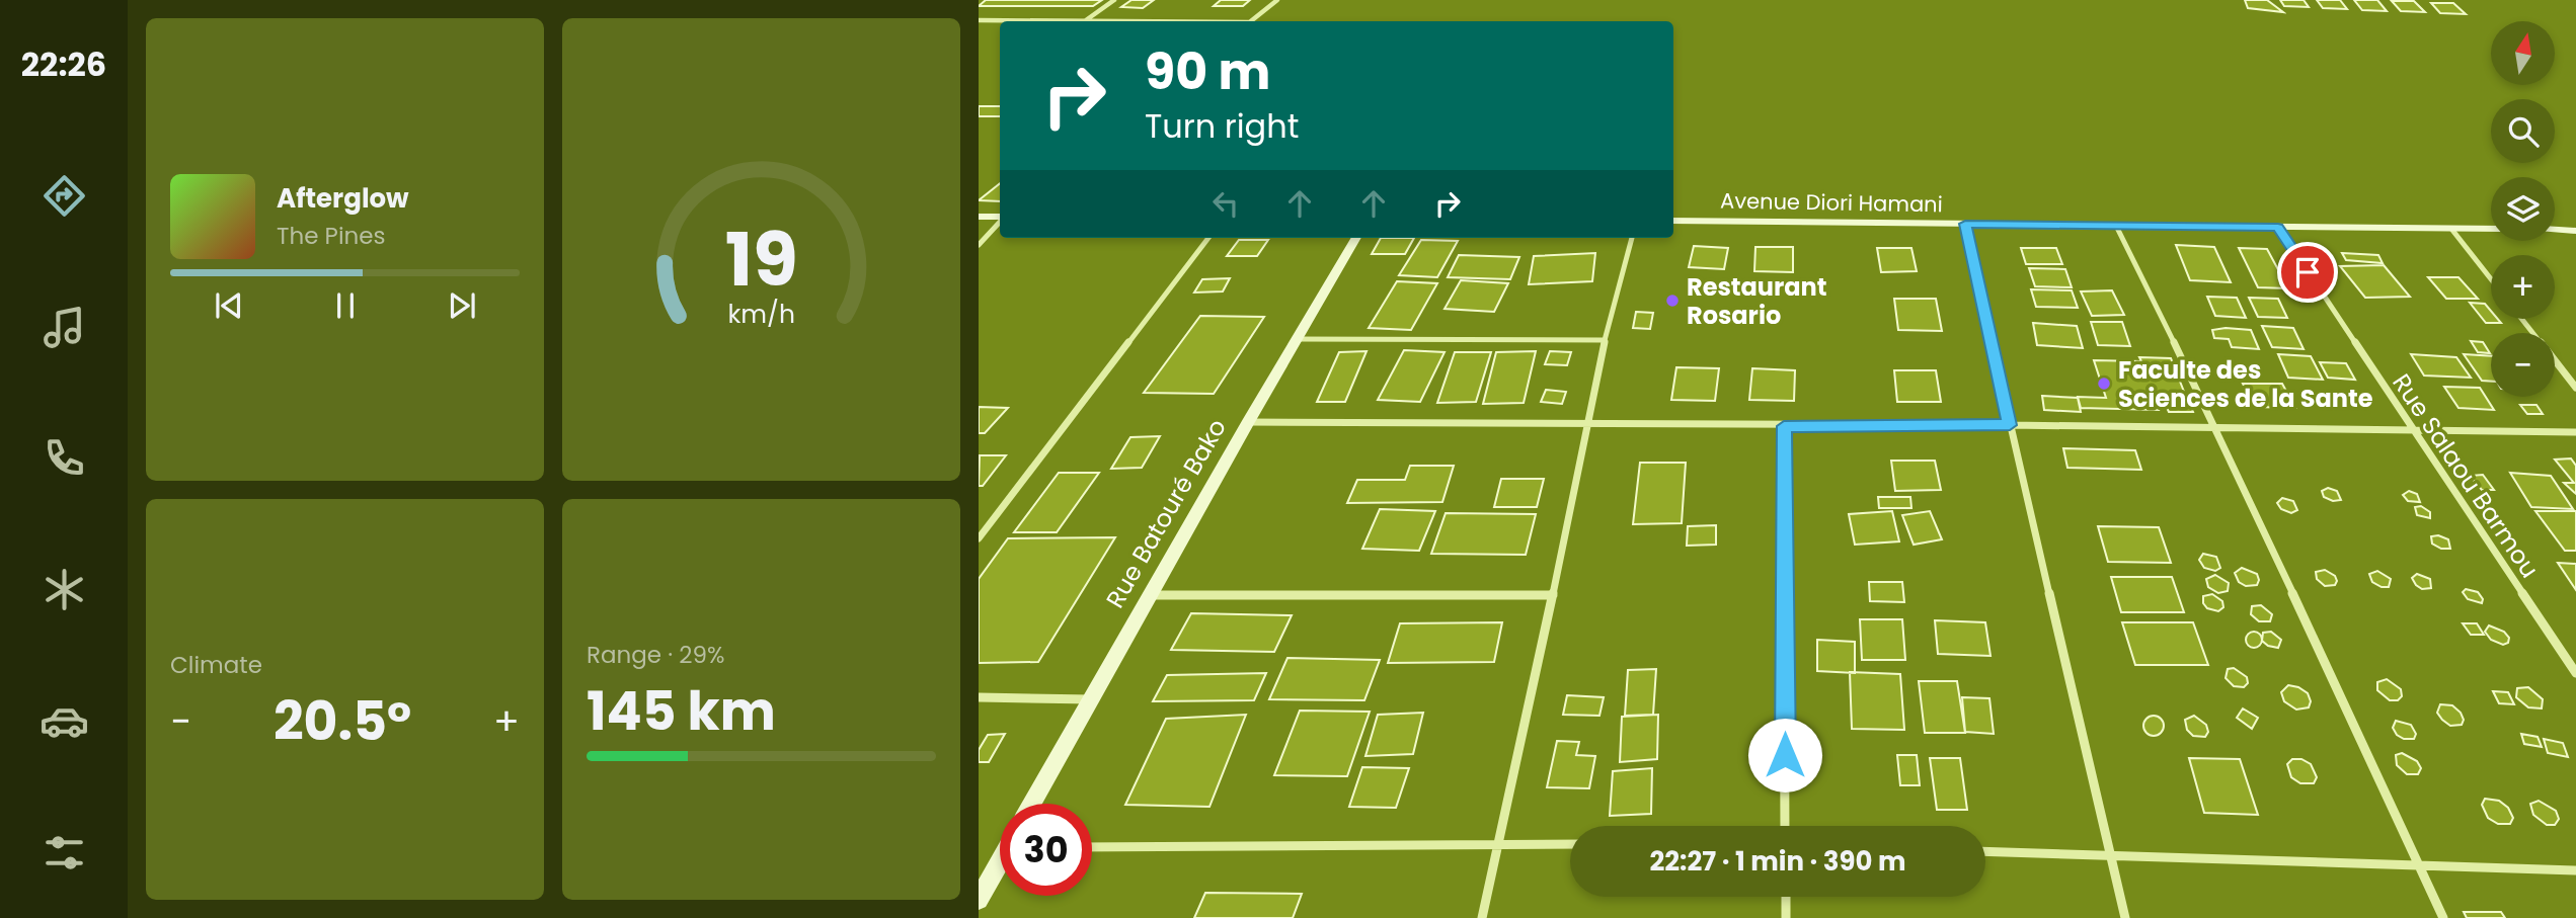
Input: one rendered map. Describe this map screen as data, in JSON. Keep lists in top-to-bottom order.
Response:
{
  "streets": {
    "main road": ["Avenue Diori Hamani", "Rue Batouré Bako"],
    "street": ["Rue Salaou Barmou"]
  },
  "crossings": [
    ["Avenue Diori Hamani", "Rue Salaou Barmou"]
  ],
  "places": ["Restaurant Rosario", "Faculte des Sciences de la Sante"],
  "north": "top",
  "page": {
    "tabs": "22:26",
    "map_buttons": ["+", "−"],
    "turn": ["90 m", "Turn right"],
    "song": ["Afterglow", "The Pines"],
    "tile": [
      "Climate",
      ["Range · 29%", "145 km"]
    ],
    "heat": ["−", "20.5°", "+"],
    "limit": "30",
    "trip": "22:27 · 1 min · 390 m",
    "gauge": ["19", "km/h"]
  }
}
